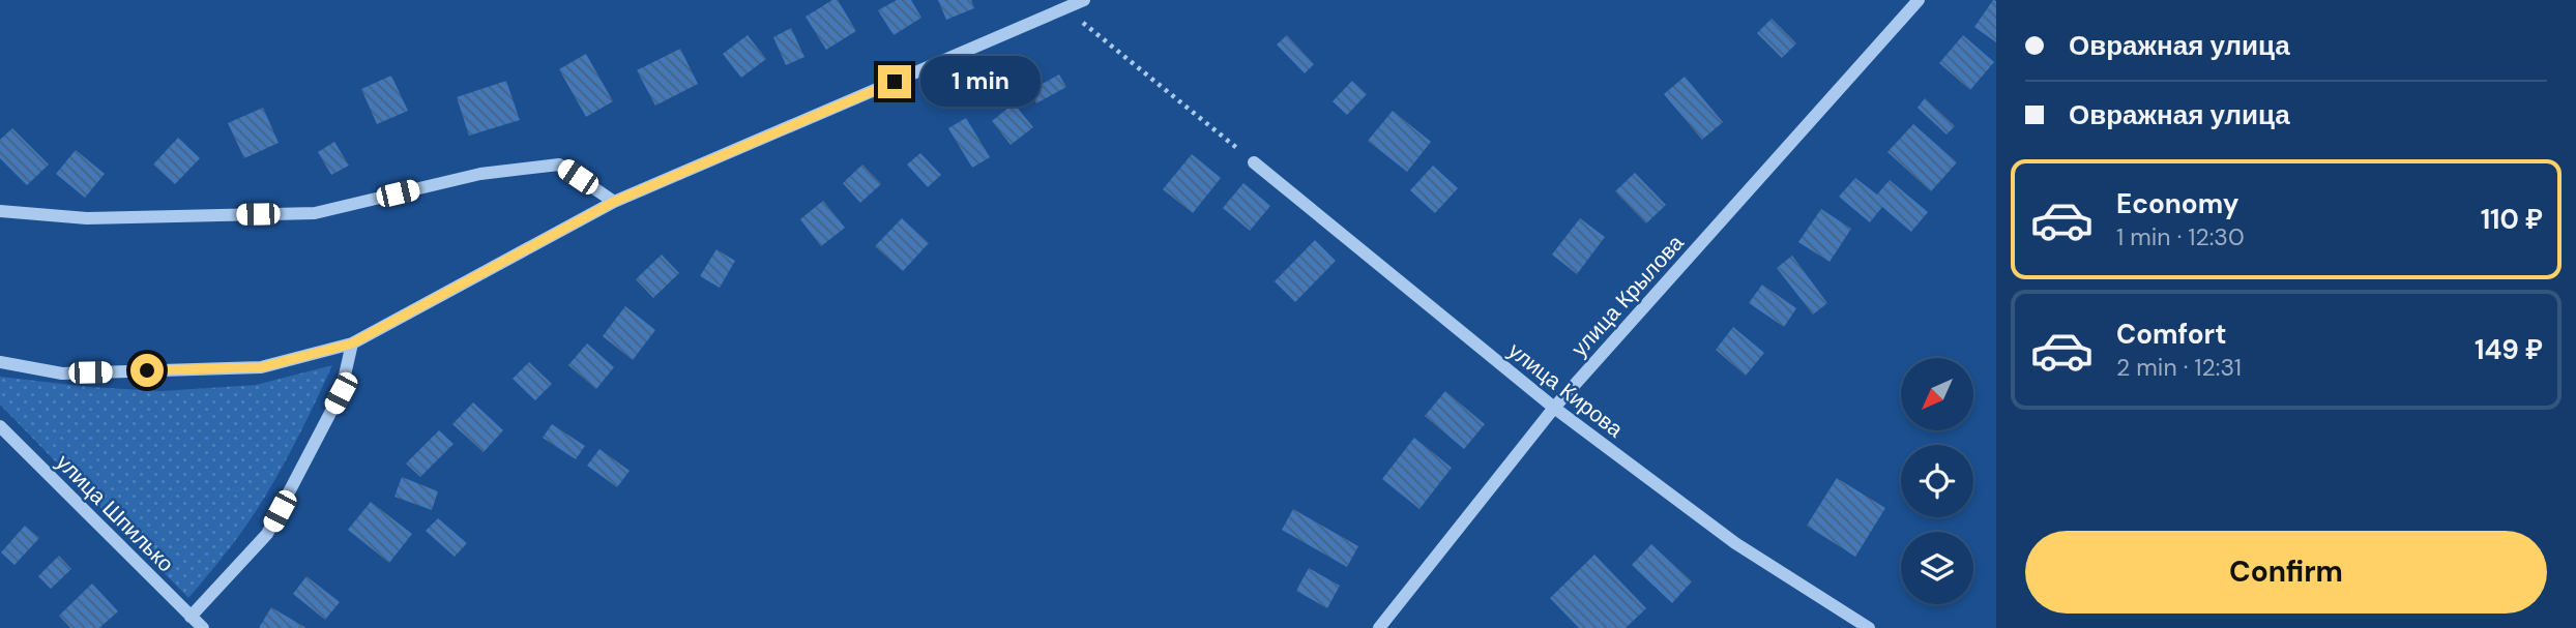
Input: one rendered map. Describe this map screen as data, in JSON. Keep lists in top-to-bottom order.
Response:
{
  "streets": {
    "street": ["улица Крылова", "улица Кирова", "улица Шпилько"]
  },
  "crossings": [
    ["улица Крылова", "улица Кирова"]
  ],
  "north": "bottom left",
  "page": {
    "banner": ["Овражная улица", "Овражная улица"],
    "bubble": "1 min",
    "list": [
      {
        "name": "Economy",
        "note": "1 min · 12:30",
        "value": "110 ₽"
      },
      {
        "name": "Comfort",
        "note": "2 min · 12:31",
        "value": "149 ₽"
      }
    ],
    "buttons": "Confirm"
  }
}
